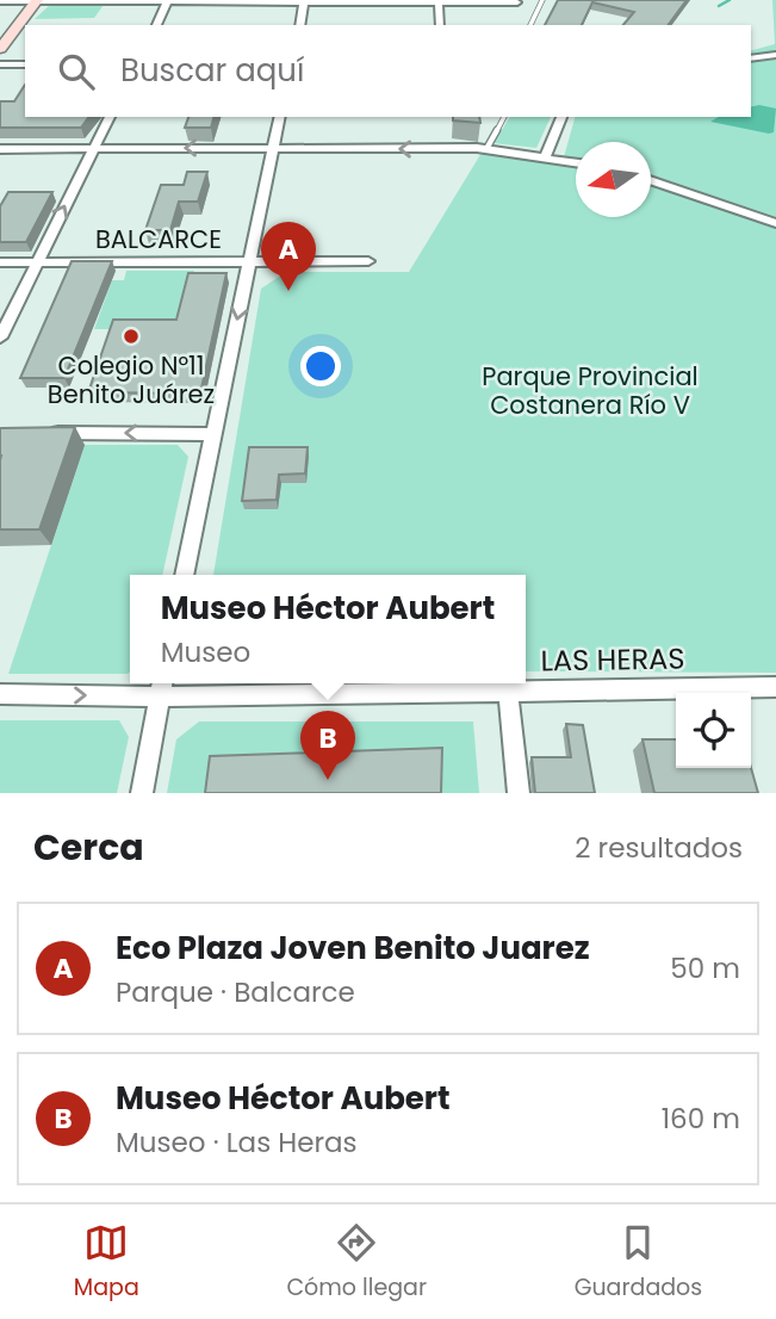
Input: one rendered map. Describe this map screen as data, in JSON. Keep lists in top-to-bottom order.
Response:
{
  "streets": {
    "street": ["BALCARCE", "LAS HERAS"]
  },
  "parks": ["Parque Provincial Costanera Río V"],
  "places": ["Colegio N°11 Benito Juárez"],
  "north": "left",
  "page": {
    "search": "Buscar aquí",
    "pins": ["A", "B"],
    "popup": ["Museo Héctor Aubert", "Museo"],
    "heading": ["Cerca", "2 resultados"],
    "list": [
      {
        "mark": "A",
        "name": "Eco Plaza Joven Benito Juarez",
        "note": "Parque · Balcarce",
        "value": "50 m"
      },
      {
        "mark": "B",
        "name": "Museo Héctor Aubert",
        "note": "Museo · Las Heras",
        "value": "160 m"
      }
    ],
    "nav": ["Mapa", "Cómo llegar", "Guardados"]
  }
}
